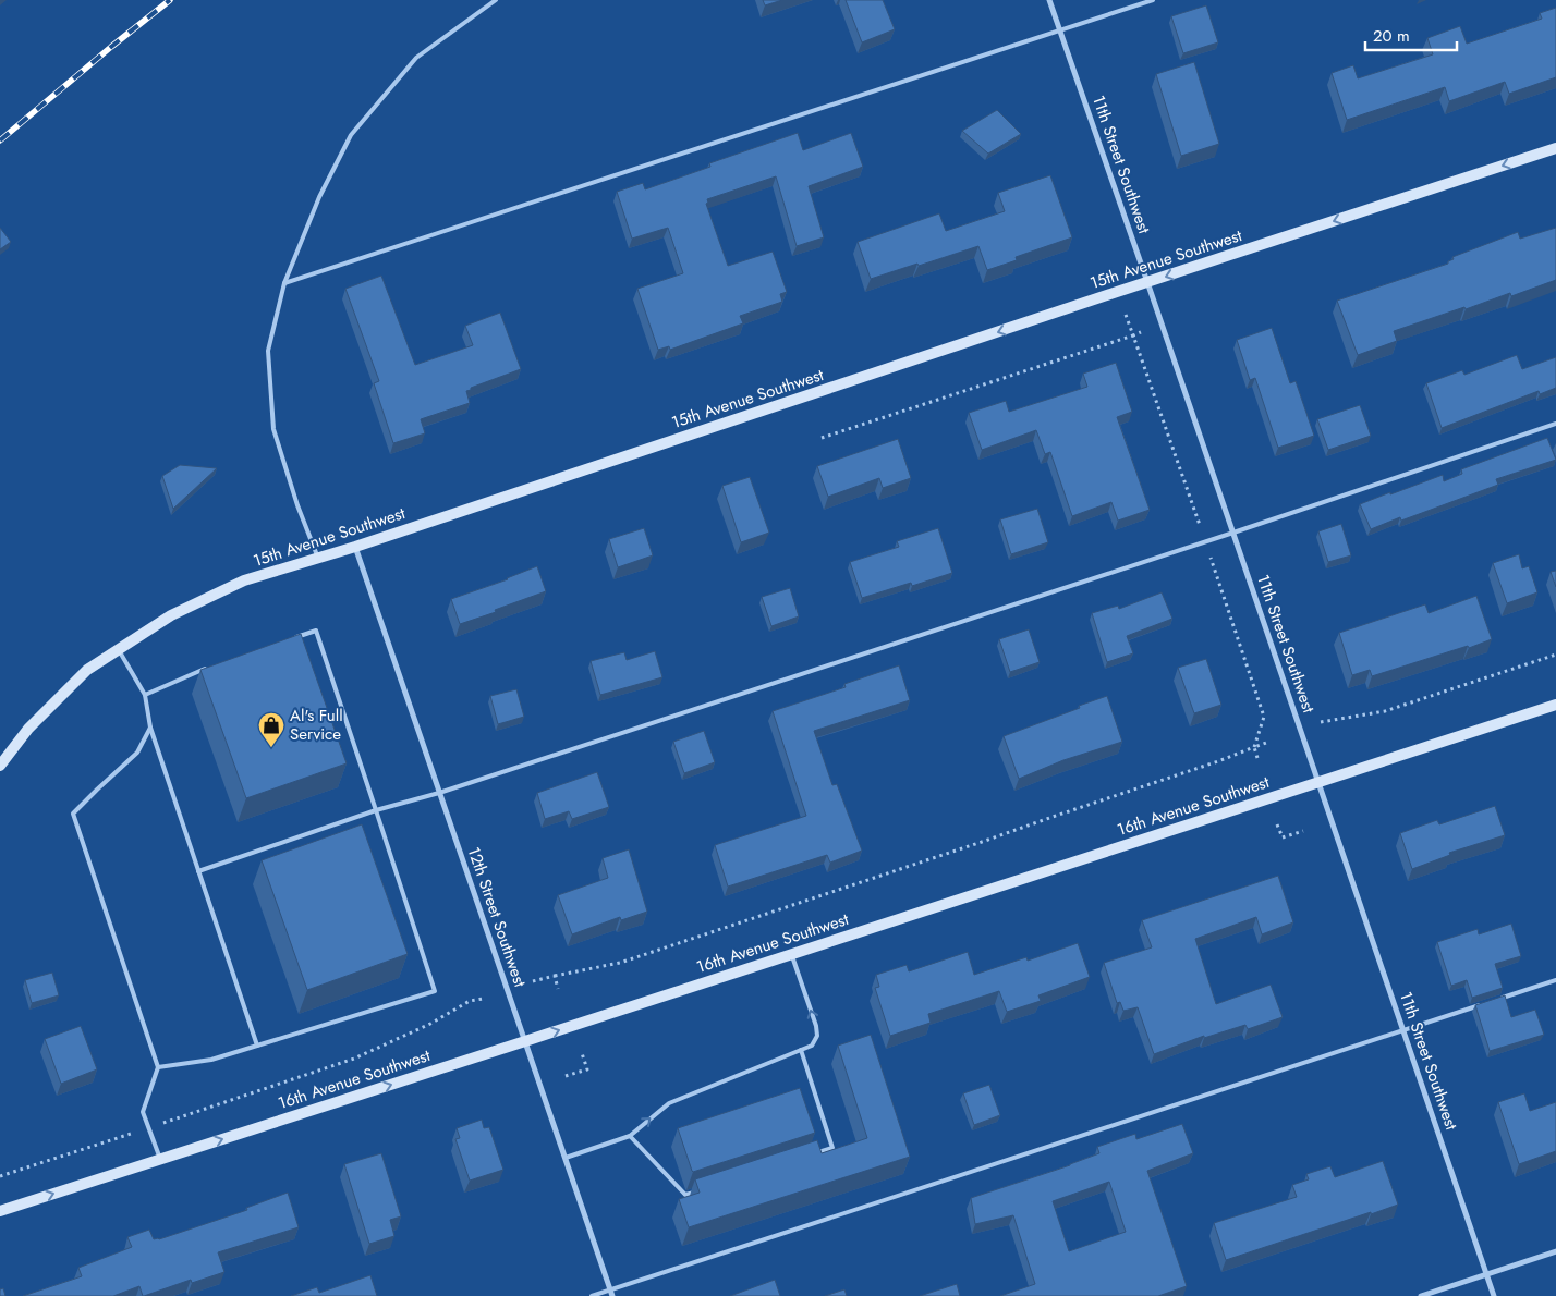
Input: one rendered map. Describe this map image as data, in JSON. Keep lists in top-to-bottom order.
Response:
{
  "streets": {
    "main road": ["15th Avenue Southwest", "16th Avenue Southwest"],
    "street": ["11th Street Southwest", "12th Street Southwest"]
  },
  "crossings": [
    ["11th Street Southwest", "15th Avenue Southwest"],
    ["11th Street Southwest", "16th Avenue Southwest"],
    ["15th Avenue Southwest", "12th Street Southwest"],
    ["16th Avenue Southwest", "12th Street Southwest"]
  ],
  "one_way": ["15th Avenue Southwest", "16th Avenue Southwest"],
  "places": {
    "shop": ["Al's Full Service"]
  },
  "scale_bar": "20 m"
}
